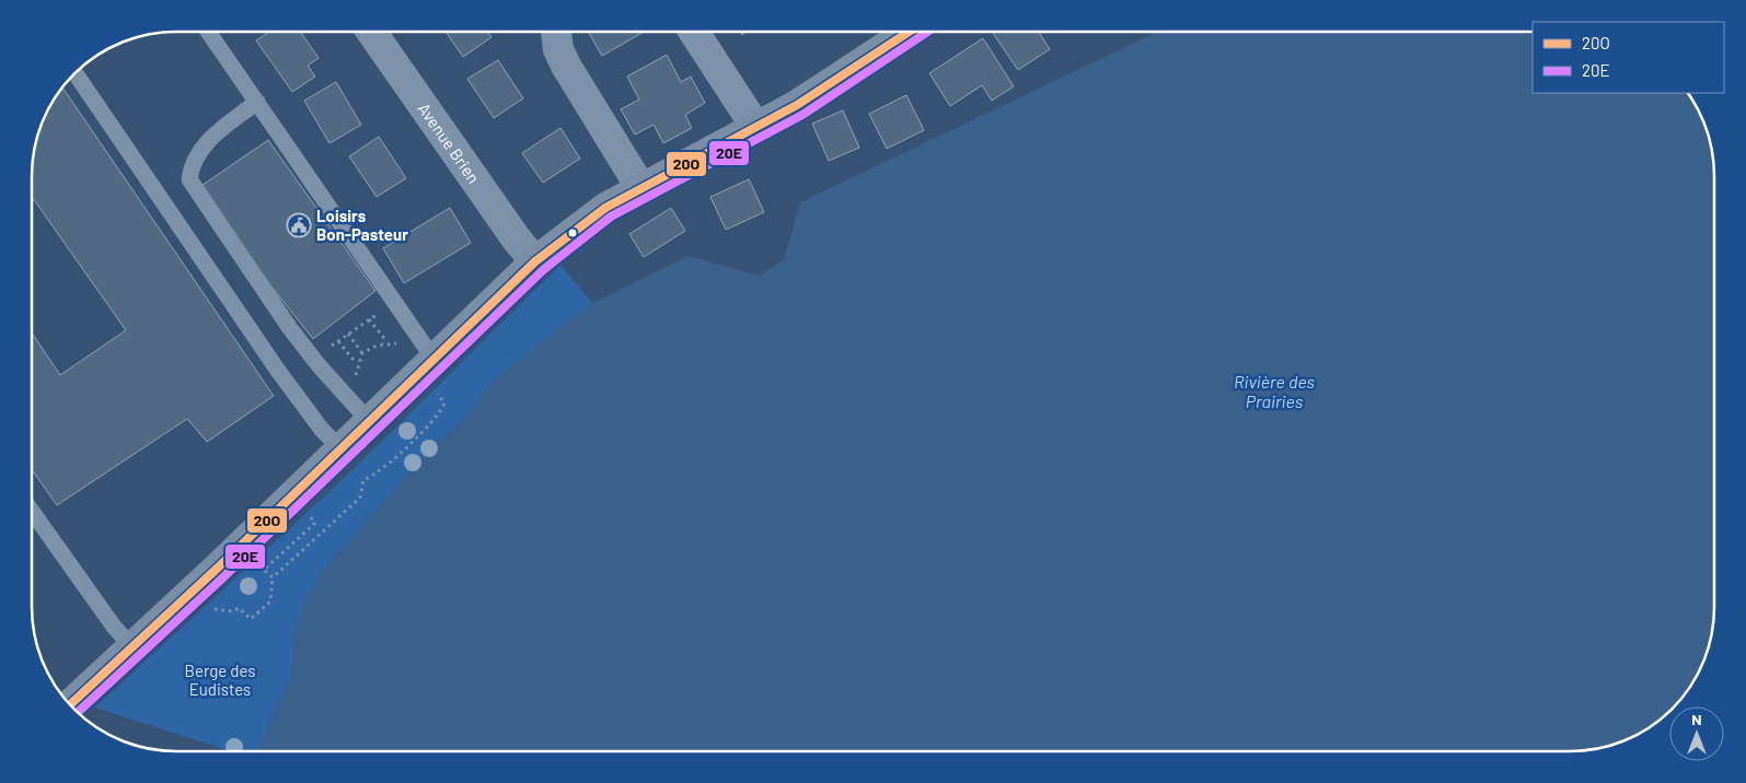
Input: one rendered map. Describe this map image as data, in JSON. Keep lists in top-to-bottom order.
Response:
{
  "streets": {
    "street": ["Avenue Brien"]
  },
  "water": ["Rivière des Prairies"],
  "parks": ["Berge des Eudistes"],
  "places": {
    "public building": ["Loisirs Bon-Pasteur"]
  },
  "lines": ["transit line 20O", "transit line 20E"],
  "legend": ["20O", "20E"],
  "north": "top"
}
